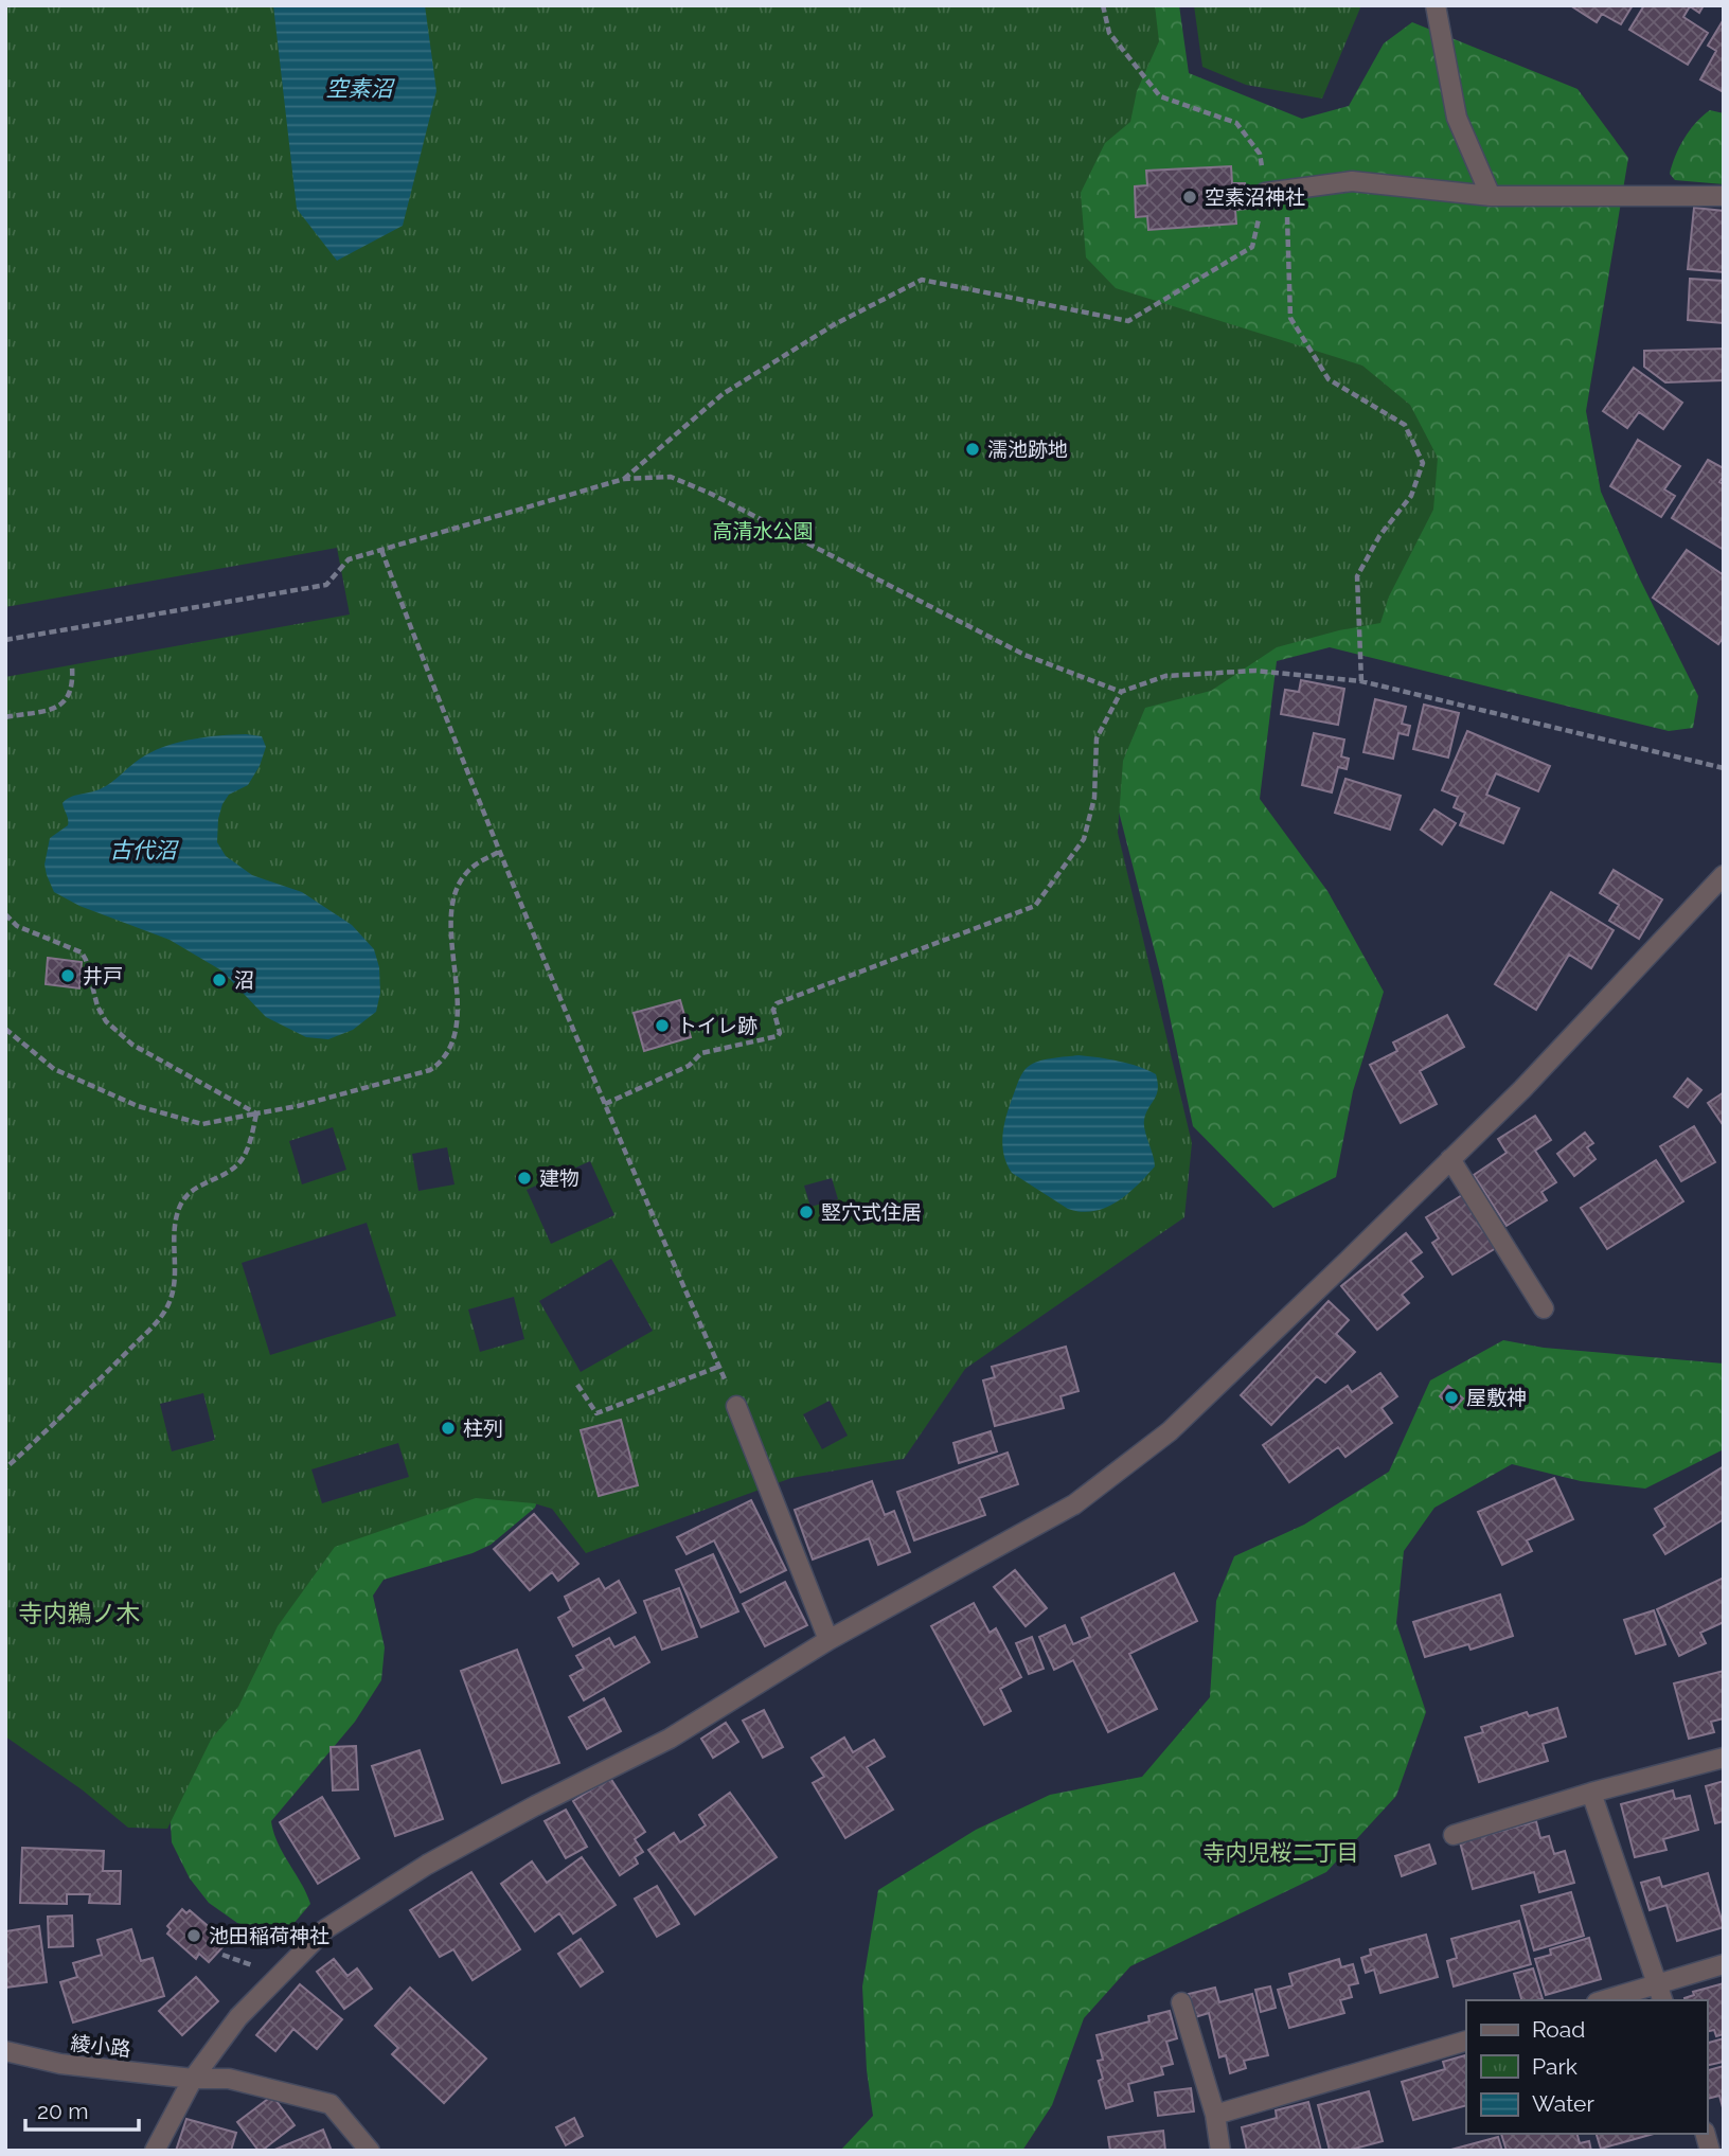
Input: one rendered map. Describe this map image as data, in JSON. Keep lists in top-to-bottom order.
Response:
{
  "streets": {
    "street": ["綾小路"]
  },
  "districts": ["寺内鵜ノ木", "寺内児桜二丁目"],
  "water": ["空素沼", "古代沼"],
  "parks": ["高清水公園"],
  "places": [
    "空素沼神社",
    "濡池跡地",
    "井戸",
    "沼",
    "トイレ跡",
    "建物",
    "竪穴式住居",
    "屋敷神",
    "柱列",
    "池田稲荷神社"
  ],
  "legend": ["Road", "Park", "Water"],
  "scale_bar": "20 m"
}
